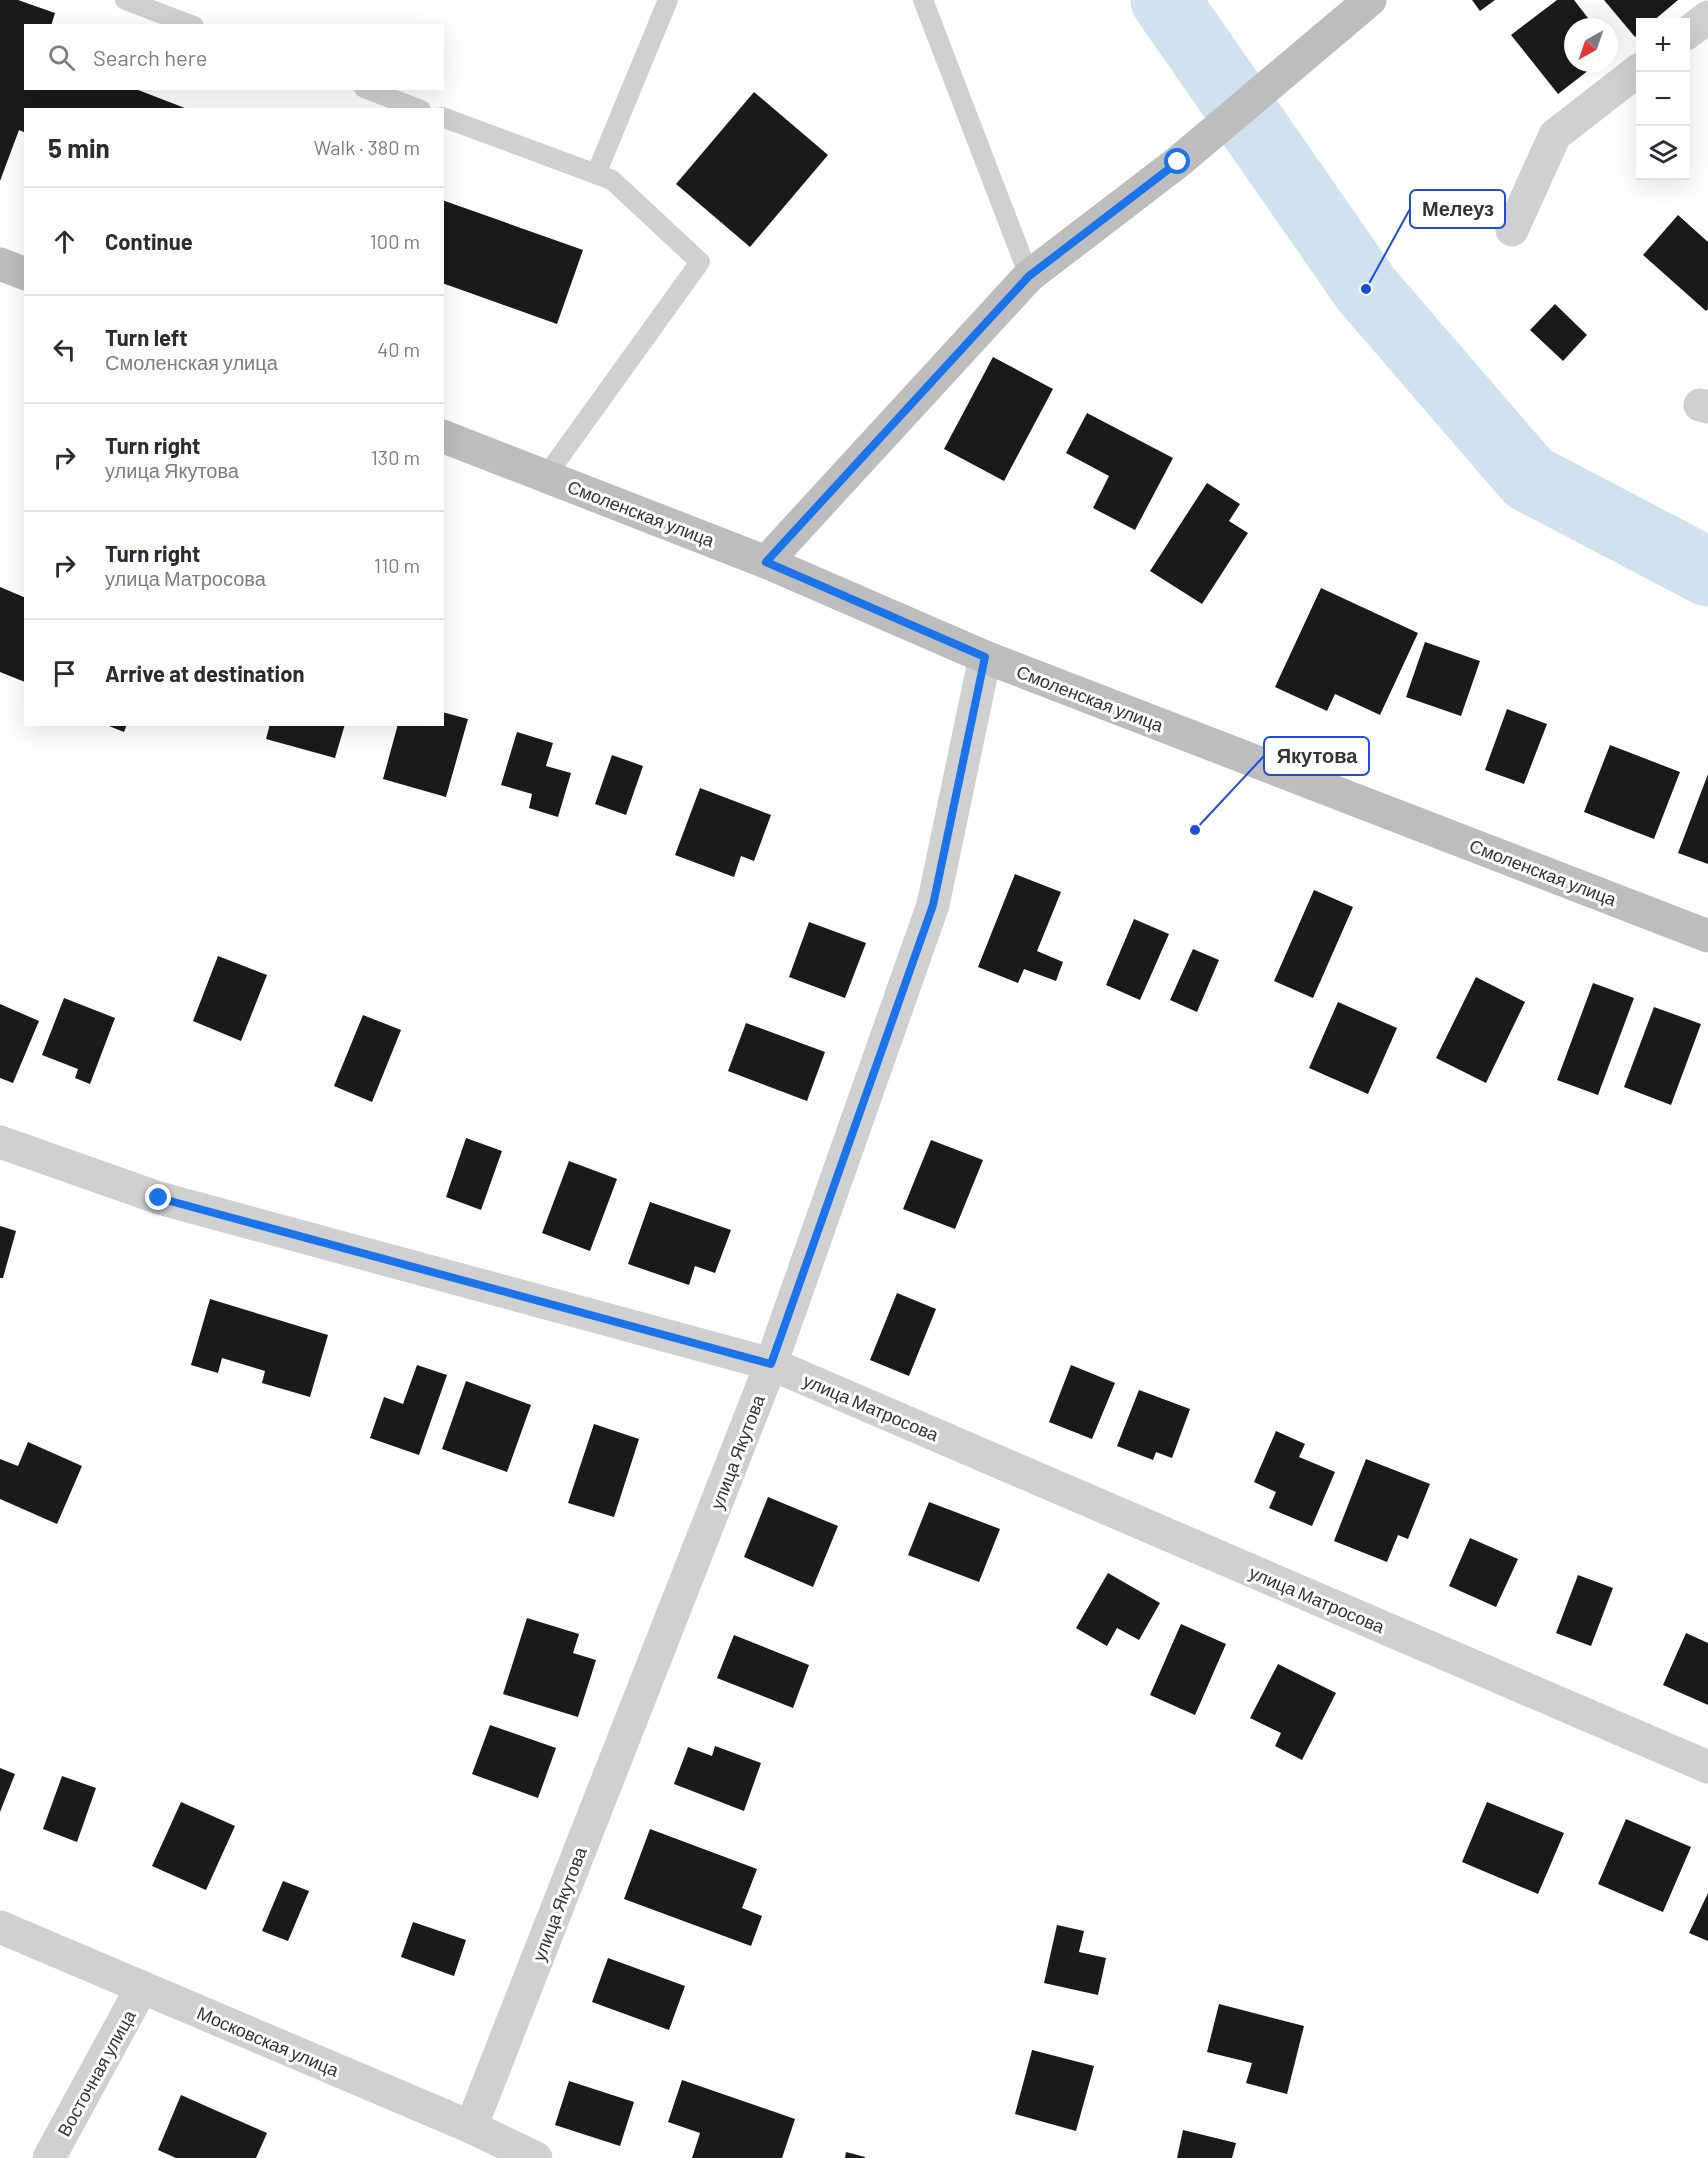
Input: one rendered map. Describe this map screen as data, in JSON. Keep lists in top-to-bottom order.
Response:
{
  "streets": {
    "main road": ["Смоленская улица"],
    "street": [
      "улица Матросова",
      "улица Якутова",
      "Московская улица",
      "Восточная улица"
    ]
  },
  "crossings": [
    ["Смоленская улица", "улица Якутова"],
    ["улица Матросова", "улица Якутова"],
    ["улица Якутова", "Московская улица"],
    ["Московская улица", "Восточная улица"]
  ],
  "places": ["Мелеуз", "Якутова"],
  "north": "bottom left",
  "page": {
    "map_buttons": ["+", "−"],
    "search": "Search here",
    "heading": ["5 min", "Walk · 380 m"],
    "list": [
      ["Continue", "100 m"],
      ["Turn left", "Смоленская улица", "40 m"],
      ["Turn right", "улица Якутова", "130 m"],
      ["Turn right", "улица Матросова", "110 m"],
      "Arrive at destination"
    ]
  }
}
